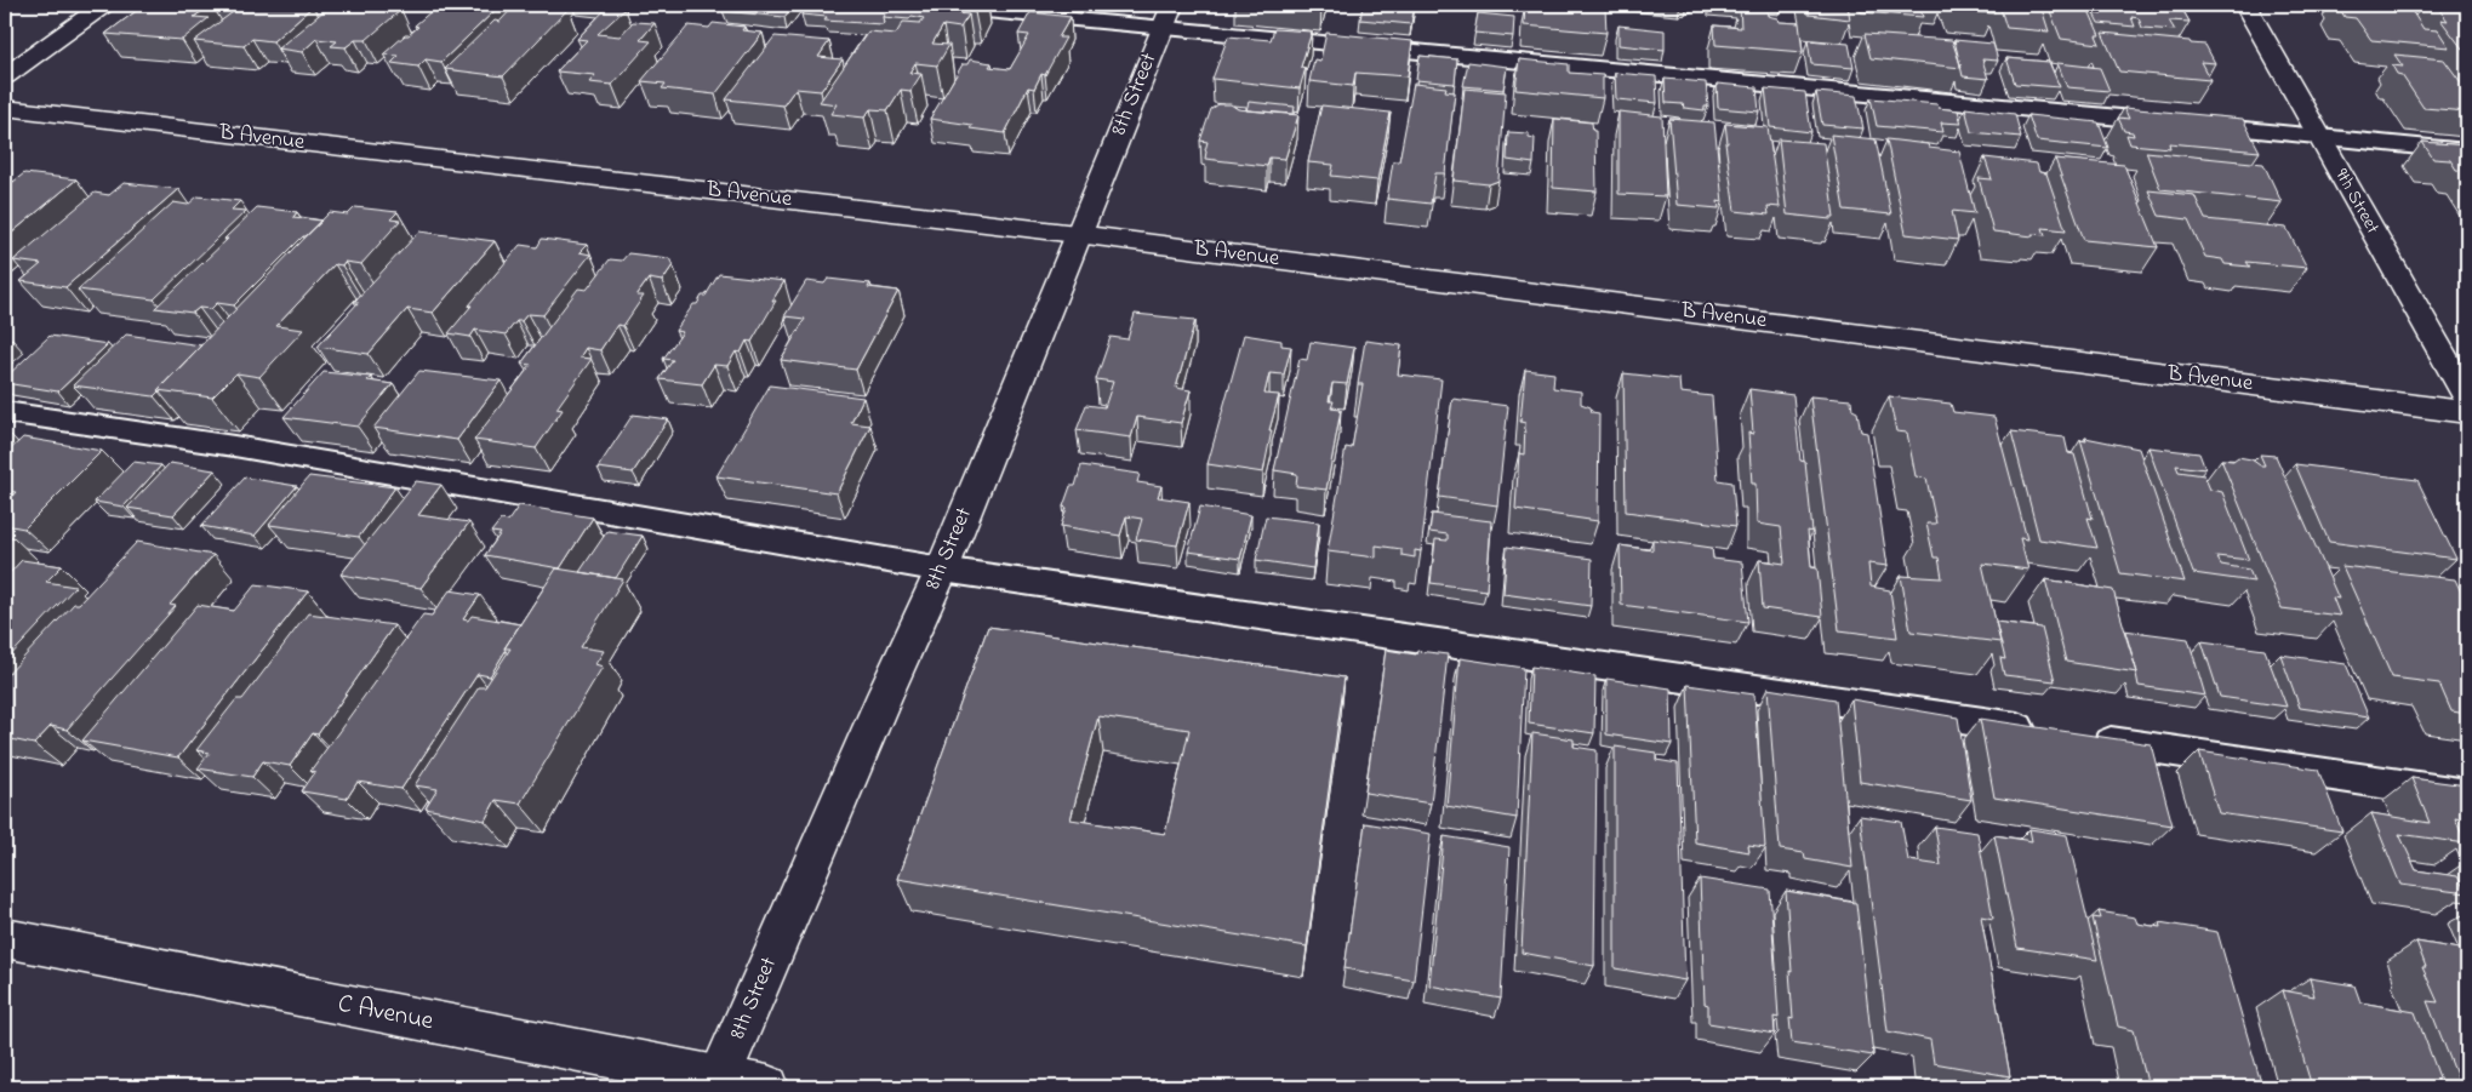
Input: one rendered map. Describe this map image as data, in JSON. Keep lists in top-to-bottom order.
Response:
{
  "streets": {
    "street": [
      "8th Street",
      "B Avenue",
      "9th Street",
      "C Avenue"
    ]
  },
  "crossings": [
    ["8th Street", "B Avenue"],
    ["8th Street", "C Avenue"]
  ]
}
